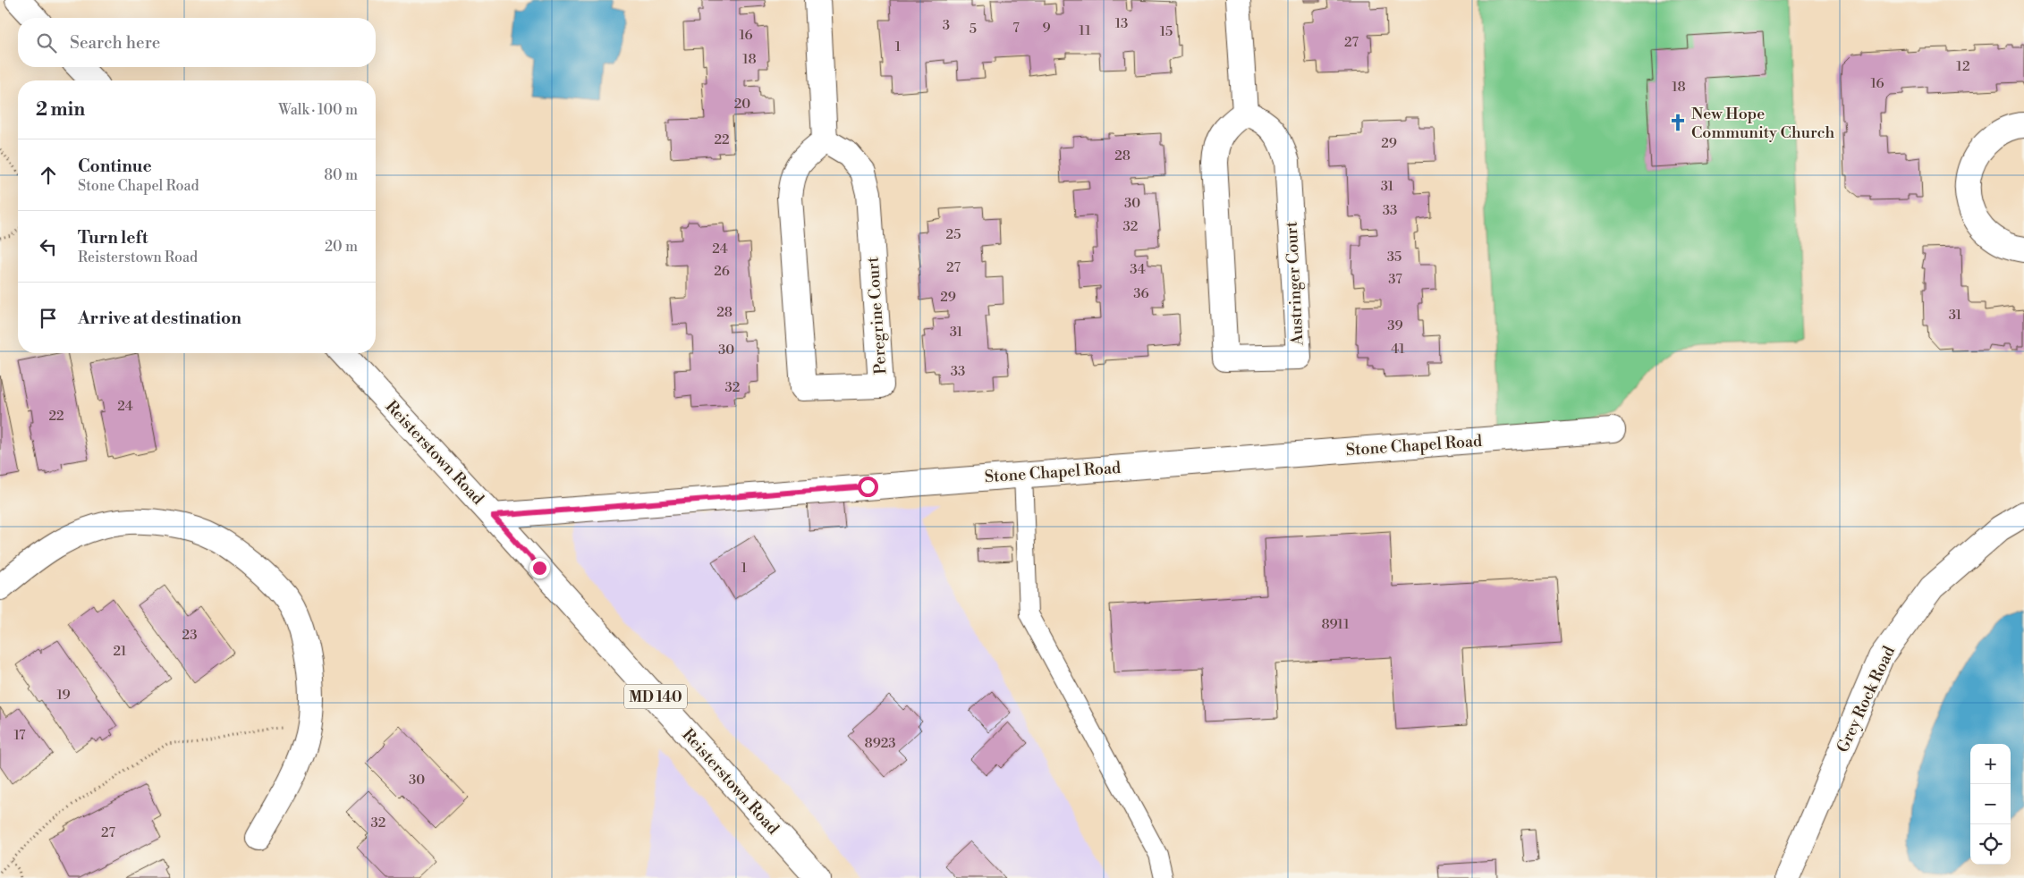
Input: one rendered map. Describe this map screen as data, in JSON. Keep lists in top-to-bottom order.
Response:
{
  "streets": {
    "street": [
      "Austringer Court",
      "Peregrine Court",
      "Stone Chapel Road",
      "Reisterstown Road",
      "MD 140",
      "Grey Rock Road"
    ]
  },
  "crossings": [
    ["Stone Chapel Road", "Reisterstown Road"]
  ],
  "places": {
    "church": ["New Hope Community Church"]
  },
  "house_numbers": [
    "13",
    "3",
    "7",
    "9",
    "5",
    "11",
    "15",
    "16",
    "27",
    "1",
    "18",
    "12",
    "16",
    "18",
    "20",
    "22",
    "29",
    "28",
    "31",
    "30",
    "33",
    "32",
    "25",
    "24",
    "35",
    "27",
    "34",
    "26",
    "37",
    "36",
    "29",
    "28",
    "31",
    "39",
    "31",
    "41",
    "30",
    "33",
    "32",
    "24",
    "22",
    "1",
    "8911",
    "23",
    "21",
    "19",
    "17",
    "8923",
    "30",
    "32",
    "27"
  ],
  "page": {
    "search": "Search here",
    "heading": ["2 min", "Walk · 100 m"],
    "list": [
      ["Continue", "Stone Chapel Road", "80 m"],
      ["Turn left", "Reisterstown Road", "20 m"],
      "Arrive at destination"
    ],
    "map_buttons": ["+", "−"]
  }
}
